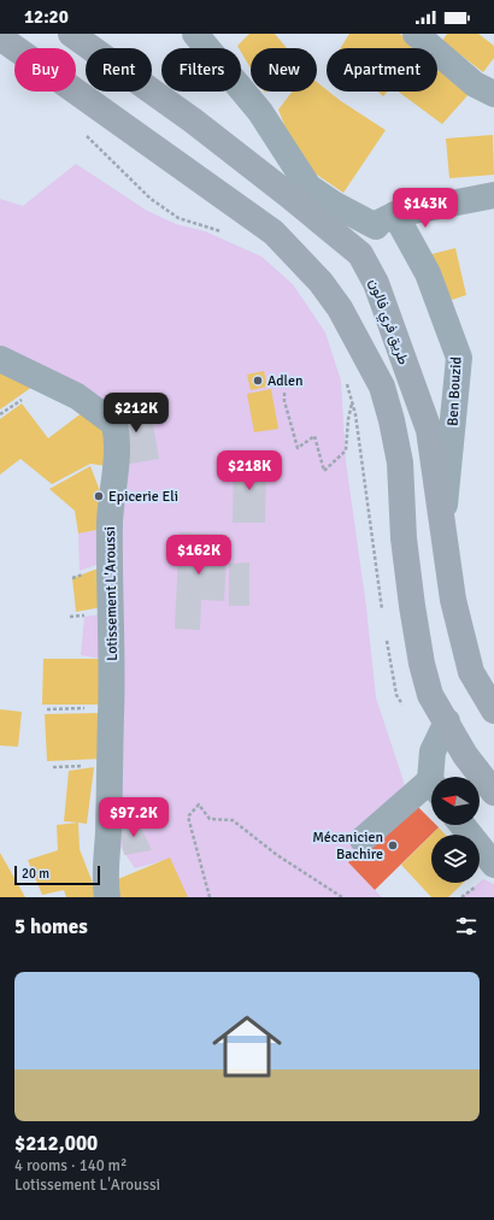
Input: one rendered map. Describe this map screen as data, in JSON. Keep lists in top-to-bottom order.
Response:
{
  "streets": {
    "highway": ["طريق فري فالون"],
    "street": ["Ben Bouzid", "Lotissement L'Aroussi"]
  },
  "crossings": [
    ["طريق فري فالون", "Ben Bouzid"]
  ],
  "places": ["Adlen", "Epicerie Eli", "Mécanicien Bachire"],
  "scale_bar": "20 m",
  "north": "left",
  "page": {
    "status": "12:20",
    "chip": [
      "Buy",
      "Rent",
      "Filters",
      "New",
      "Apartment"
    ],
    "price": [
      "$143K",
      "$212K",
      "$218K",
      "$162K",
      "$97.2K"
    ],
    "scale": "20 m",
    "heading": "5 homes",
    "list": [
      {
        "name": "$212,000",
        "note": "4 rooms · 140 m² · Lotissement L'Aroussi"
      }
    ]
  }
}
